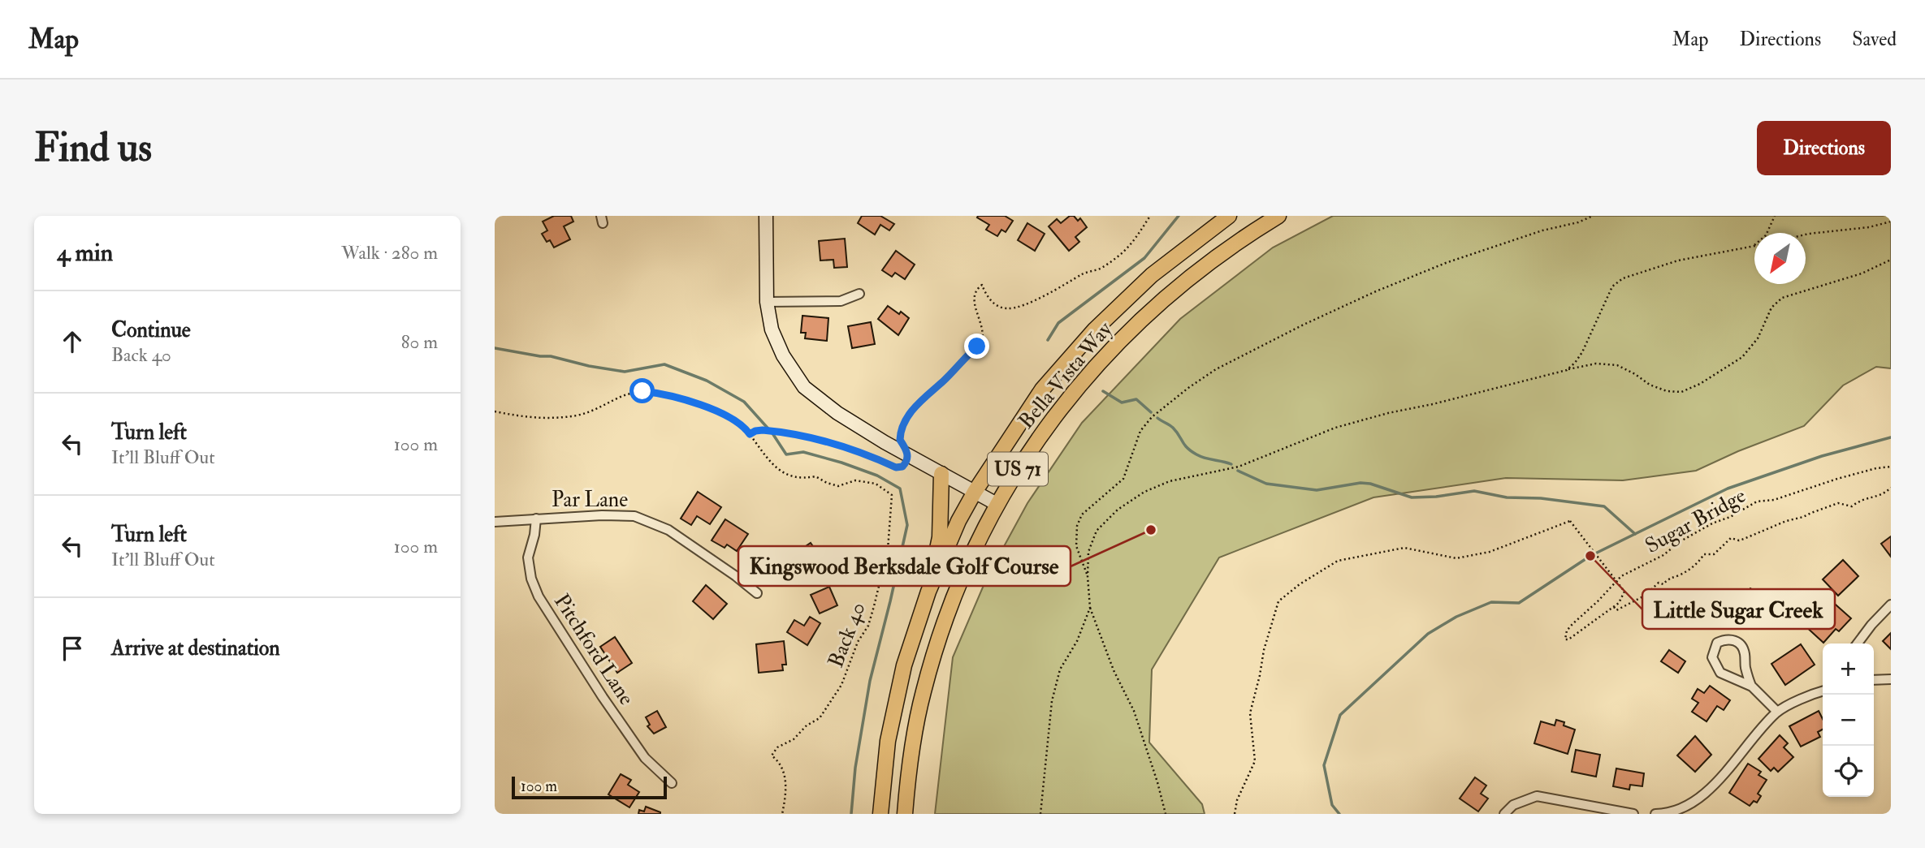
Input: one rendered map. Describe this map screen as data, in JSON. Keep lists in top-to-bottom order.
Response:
{
  "streets": {
    "main road": ["Bella Vista Way", "US 71"],
    "street": ["Par Lane", "Pitchford Lane"],
    "path": ["Sugar Bridge", "Back 40"]
  },
  "crossings": [
    ["Par Lane", "Pitchford Lane"]
  ],
  "places": ["Kingswood Berksdale Golf Course", "Little Sugar Creek"],
  "scale_bar": "100 m",
  "north": "bottom left",
  "page": {
    "header": "Map",
    "nav": ["Map", "Directions", "Saved"],
    "buttons": "Directions",
    "title": "Find us",
    "heading": ["4 min", "Walk · 280 m"],
    "list": [
      ["Continue", "Back 40", "80 m"],
      ["Turn left", "It'll Bluff Out", "100 m"],
      ["Turn left", "It'll Bluff Out", "100 m"],
      "Arrive at destination"
    ],
    "map_buttons": ["+", "−"],
    "scale": "100 m"
  }
}
